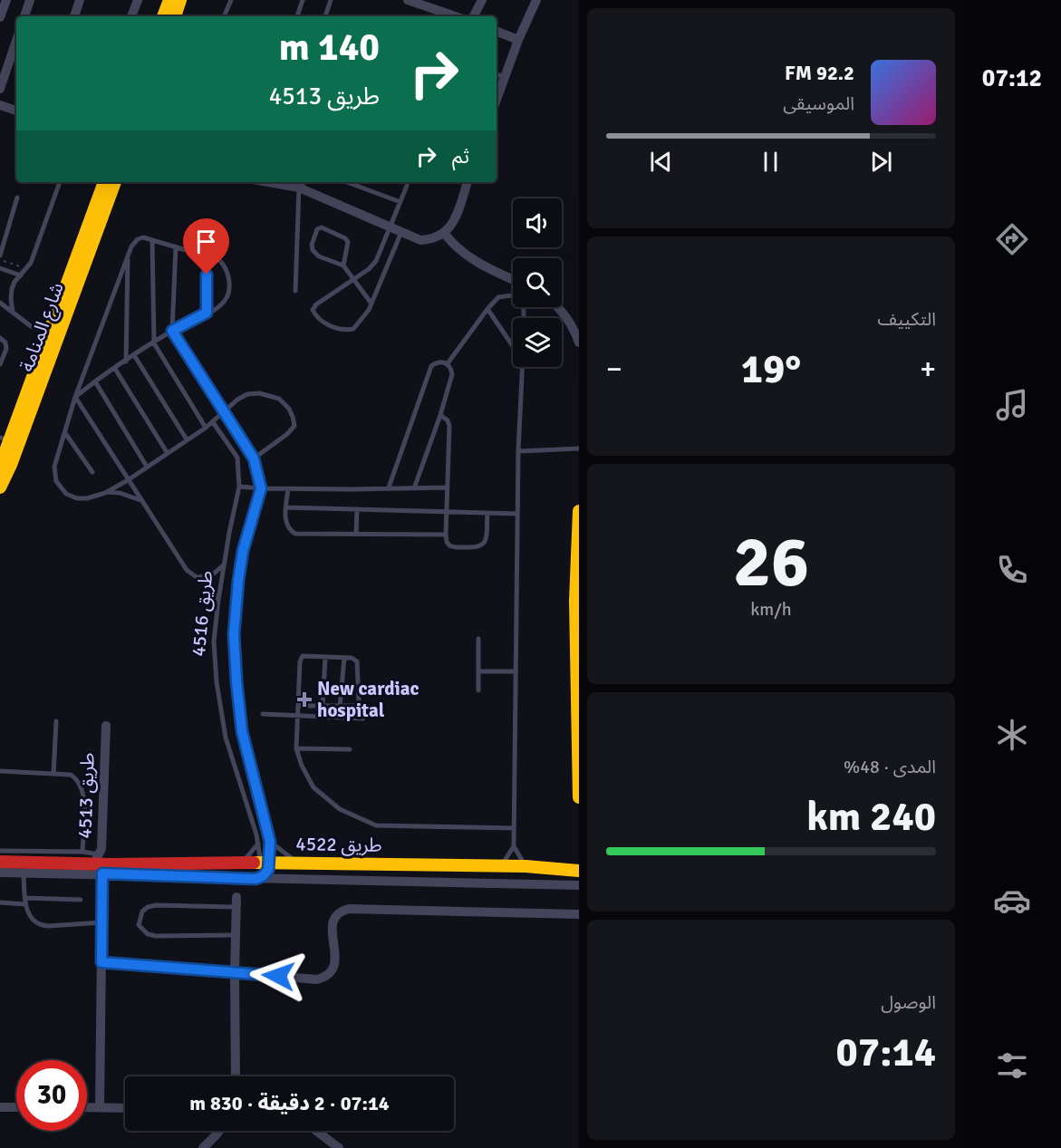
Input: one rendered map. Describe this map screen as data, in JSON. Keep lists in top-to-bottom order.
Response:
{
  "streets": {
    "street": ["شارع المنامة", "طريق 4513", "طريق 4522"],
    "lane": ["طريق 4516"]
  },
  "crossings": [
    ["طريق 4516", "طريق 4522"],
    ["طريق 4513", "طريق 4522"]
  ],
  "places": {
    "health": ["New cardiac hospital"]
  },
  "page": {
    "tabs": "07:12",
    "turn": ["140 m", "طريق 4513"],
    "song": ["92.2 FM", "الموسيقى"],
    "then": "ثم",
    "tile": [
      "التكييف",
      ["26", "km/h"],
      ["المدى · 48%", "240 km"],
      ["الوصول", "07:14"]
    ],
    "heat": ["−", "19°", "+"],
    "limit": "30",
    "trip": "07:14 · 2 دقيقة · 830 m"
  }
}
